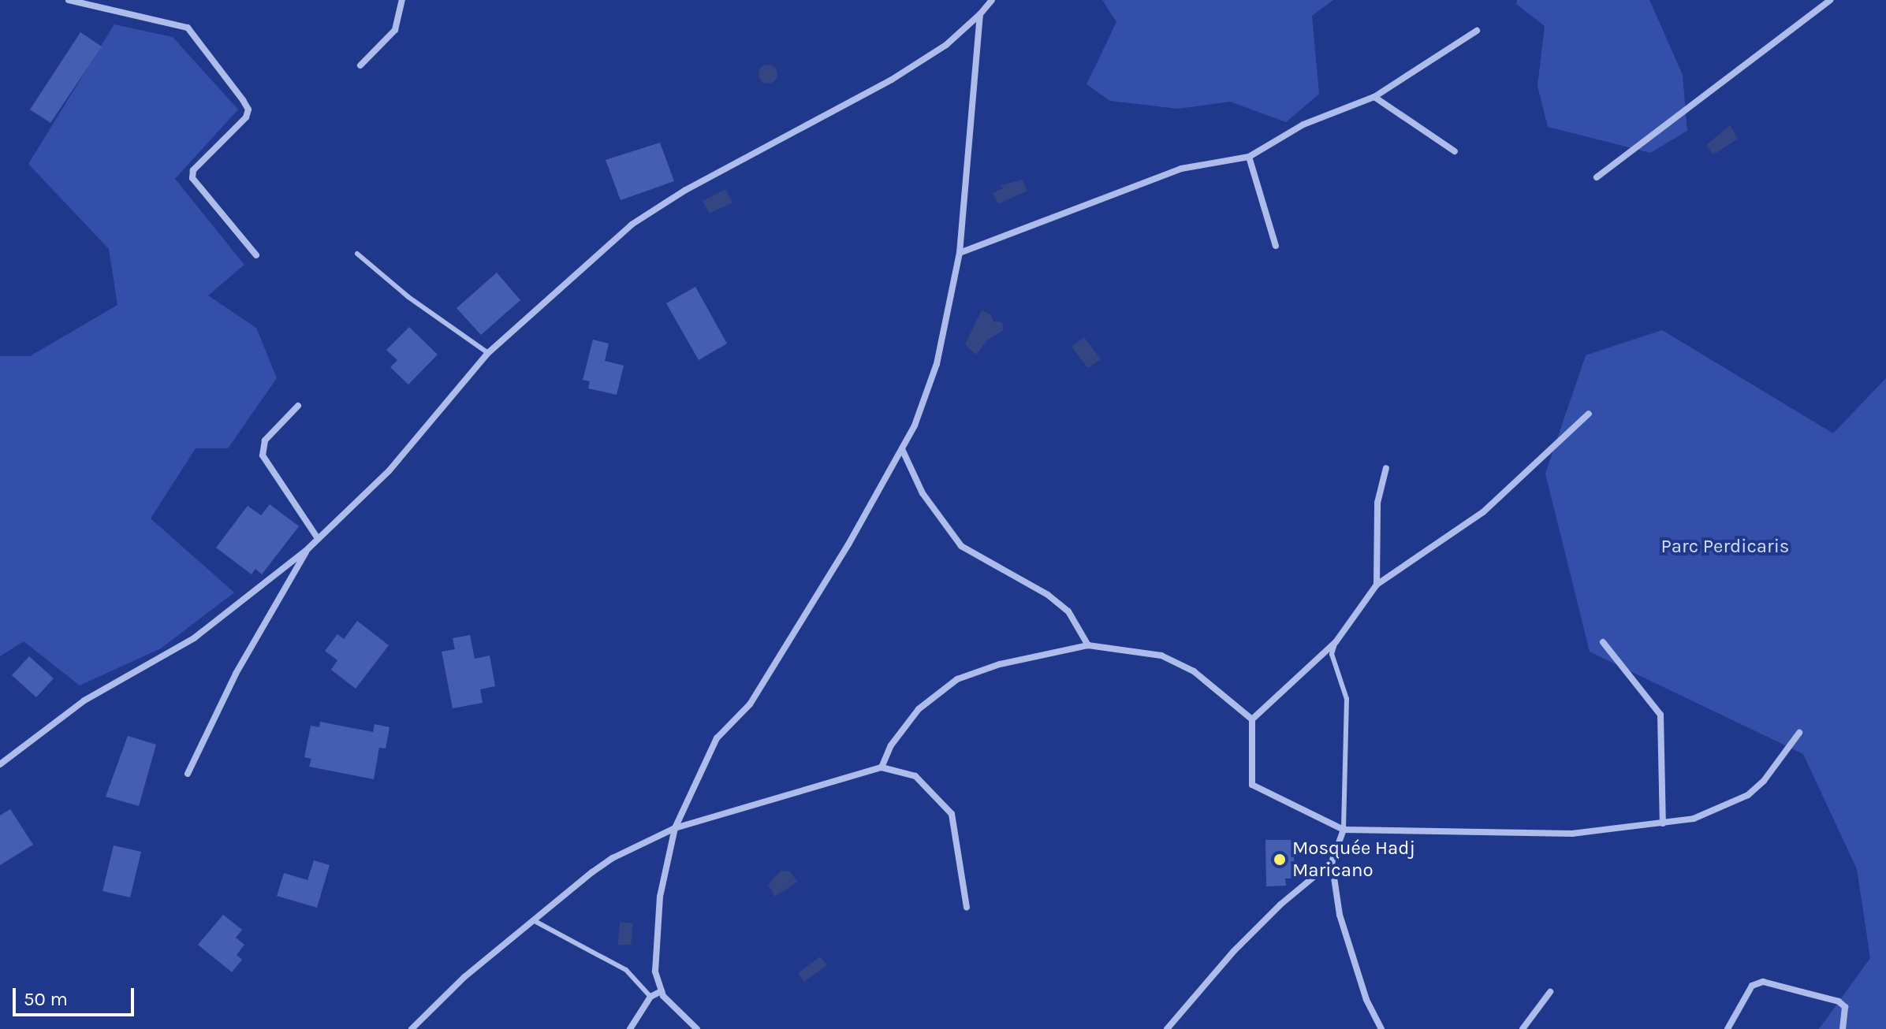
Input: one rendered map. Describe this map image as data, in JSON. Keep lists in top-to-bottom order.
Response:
{
  "parks": ["Parc Perdicaris"],
  "places": ["Mosquée Hadj Maricano"],
  "scale_bar": "50 m"
}
